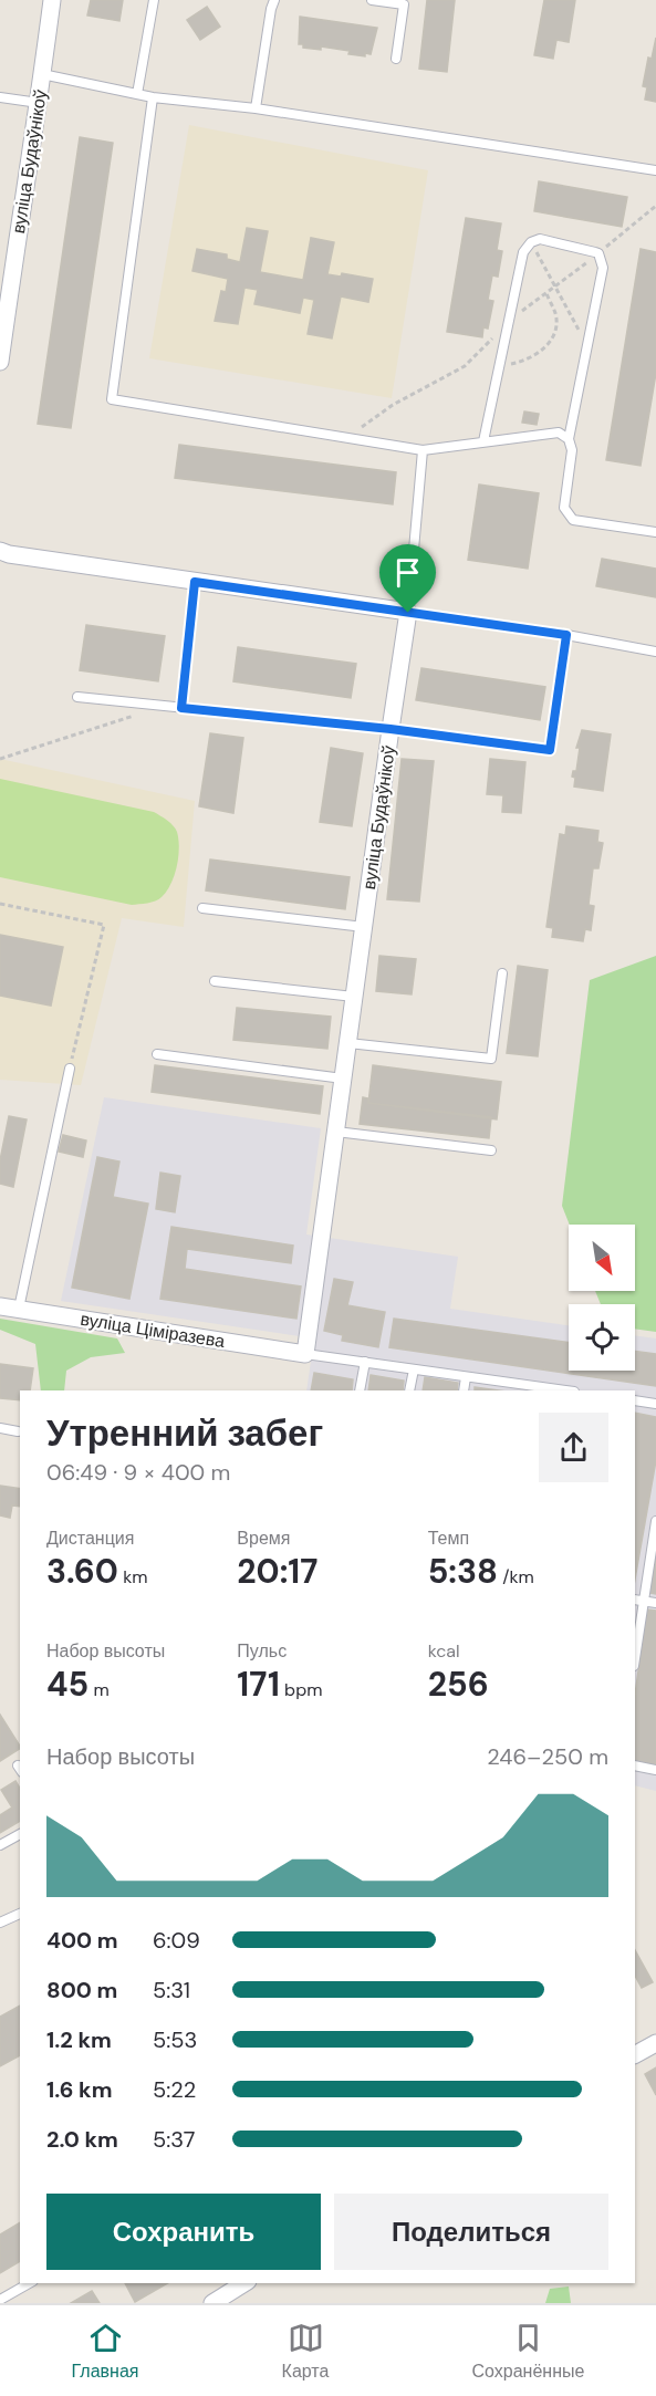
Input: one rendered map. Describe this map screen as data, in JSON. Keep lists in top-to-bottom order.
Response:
{
  "streets": {
    "street": ["вуліца Будаўнікоў", "вуліца Ціміразева"]
  },
  "crossings": [
    ["вуліца Будаўнікоў", "вуліца Ціміразева"]
  ],
  "north": "bottom right",
  "page": {
    "heading": ["Утренний забег", "06:49 · 9 × 400 m"],
    "stats": [
      ["Дистанция", "3.60 km"],
      ["Время", "20:17"],
      ["Темп", "5:38 /km"],
      ["Набор высоты", "45 m"],
      ["Пульс", "171 bpm"],
      ["kcal", "256"]
    ],
    "chart": ["Набор высоты", "246–250 m"],
    "list": [
      {
        "name": "400 m",
        "note": "6:09"
      },
      {
        "name": "800 m",
        "note": "5:31"
      },
      {
        "name": "1.2 km",
        "note": "5:53"
      },
      {
        "name": "1.6 km",
        "note": "5:22"
      },
      {
        "name": "2.0 km",
        "note": "5:37"
      }
    ],
    "buttons": ["Сохранить", "Поделиться"],
    "tabs": ["Главная", "Карта", "Сохранённые"]
  }
}
